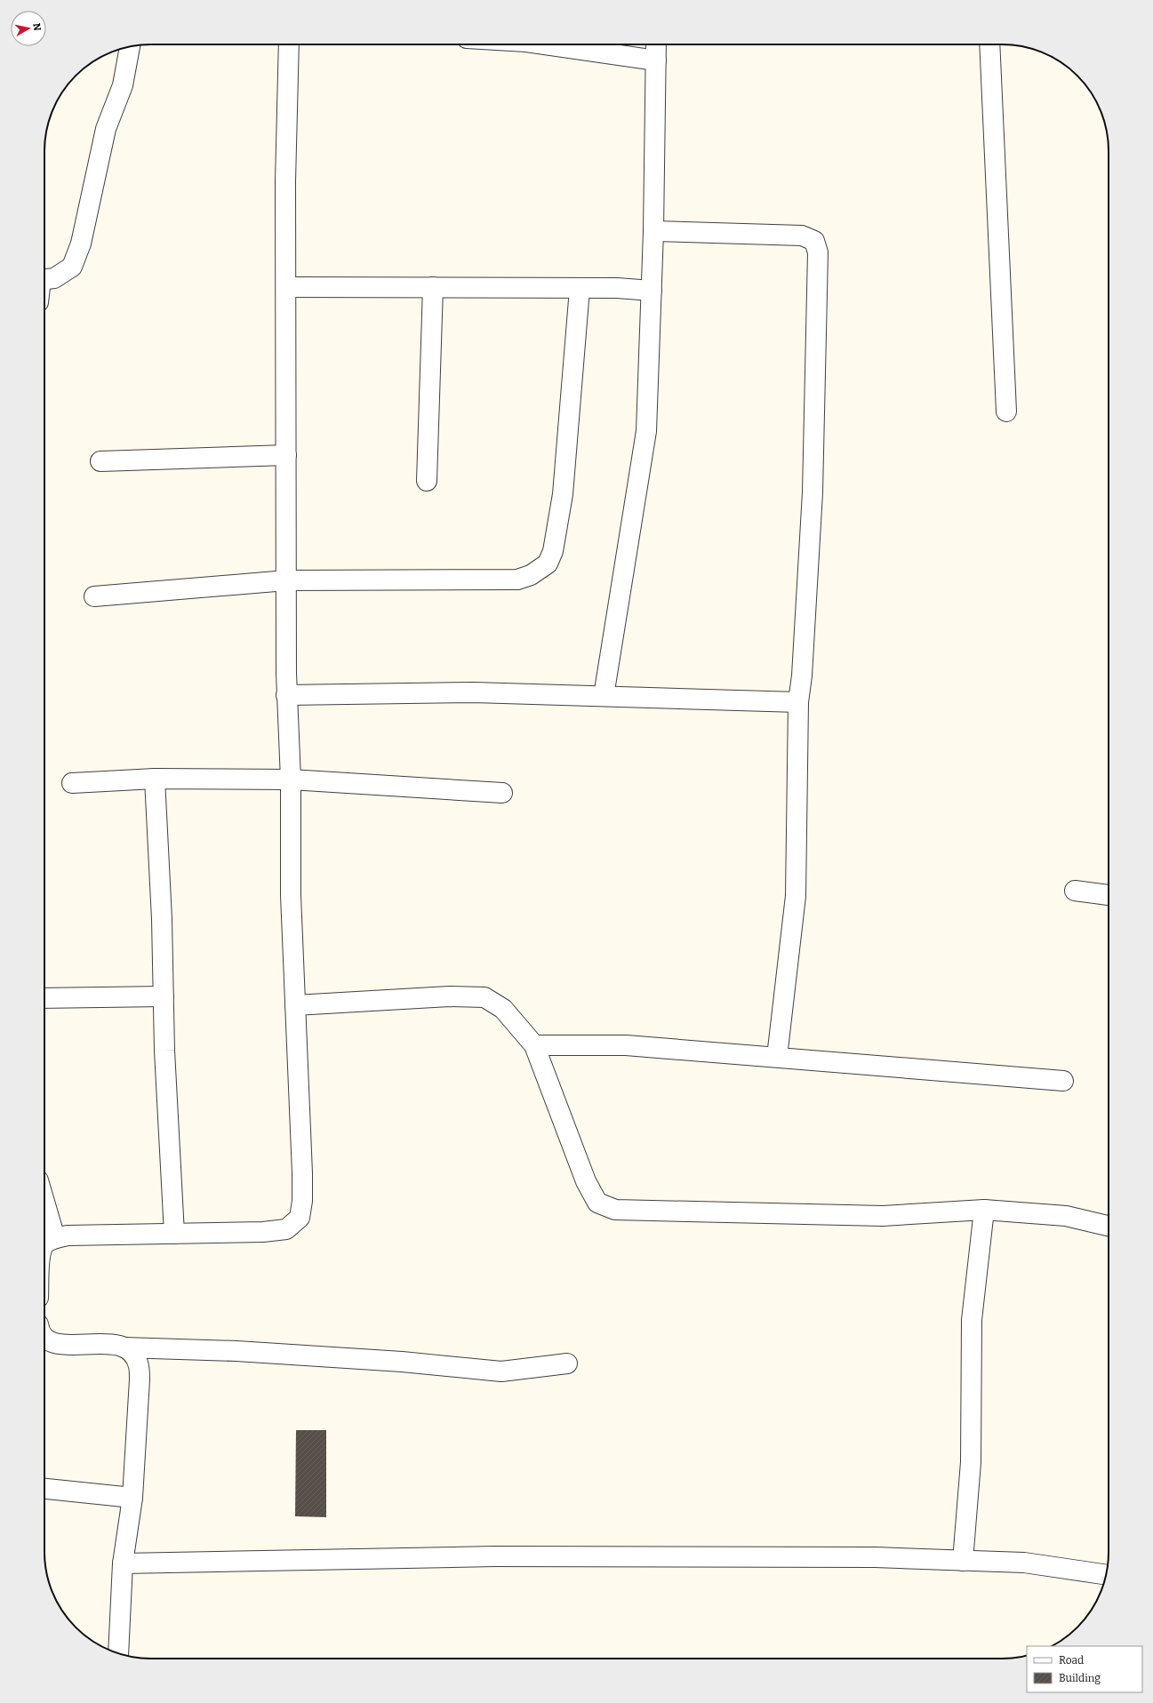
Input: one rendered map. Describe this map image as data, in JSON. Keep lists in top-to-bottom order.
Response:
{
  "legend": ["Road", "Building"],
  "north": "right"
}
